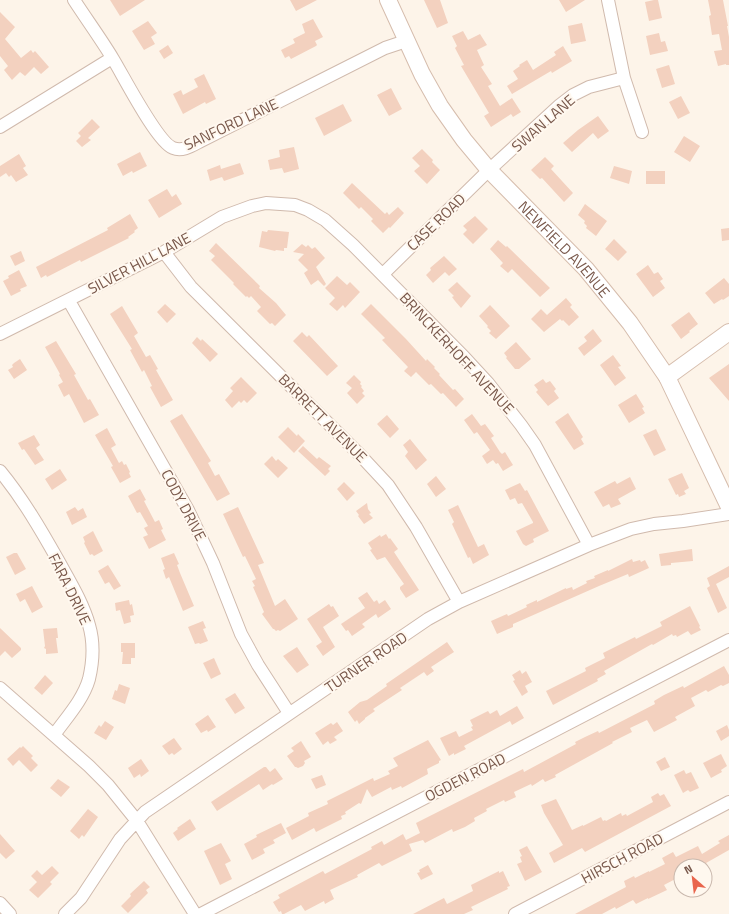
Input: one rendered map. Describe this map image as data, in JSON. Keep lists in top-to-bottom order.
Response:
{
  "streets": {
    "main road": ["NEWFIELD AVENUE"],
    "street": [
      "SWAN LANE",
      "SANFORD LANE",
      "CASE ROAD",
      "SILVER HILL LANE",
      "BRINCKERHOFF AVENUE",
      "BARRETT AVENUE",
      "CODY DRIVE",
      "FARA DRIVE",
      "TURNER ROAD",
      "OGDEN ROAD",
      "HIRSCH ROAD"
    ]
  },
  "crossings": [
    ["SWAN LANE", "CASE ROAD"],
    ["SWAN LANE", "NEWFIELD AVENUE"],
    ["SANFORD LANE", "NEWFIELD AVENUE"],
    ["CASE ROAD", "NEWFIELD AVENUE"],
    ["CASE ROAD", "BRINCKERHOFF AVENUE"],
    ["SILVER HILL LANE", "BRINCKERHOFF AVENUE"],
    ["SILVER HILL LANE", "BARRETT AVENUE"],
    ["SILVER HILL LANE", "CODY DRIVE"],
    ["BRINCKERHOFF AVENUE", "TURNER ROAD"],
    ["BARRETT AVENUE", "TURNER ROAD"],
    ["CODY DRIVE", "TURNER ROAD"]
  ],
  "north": "top left"
}
